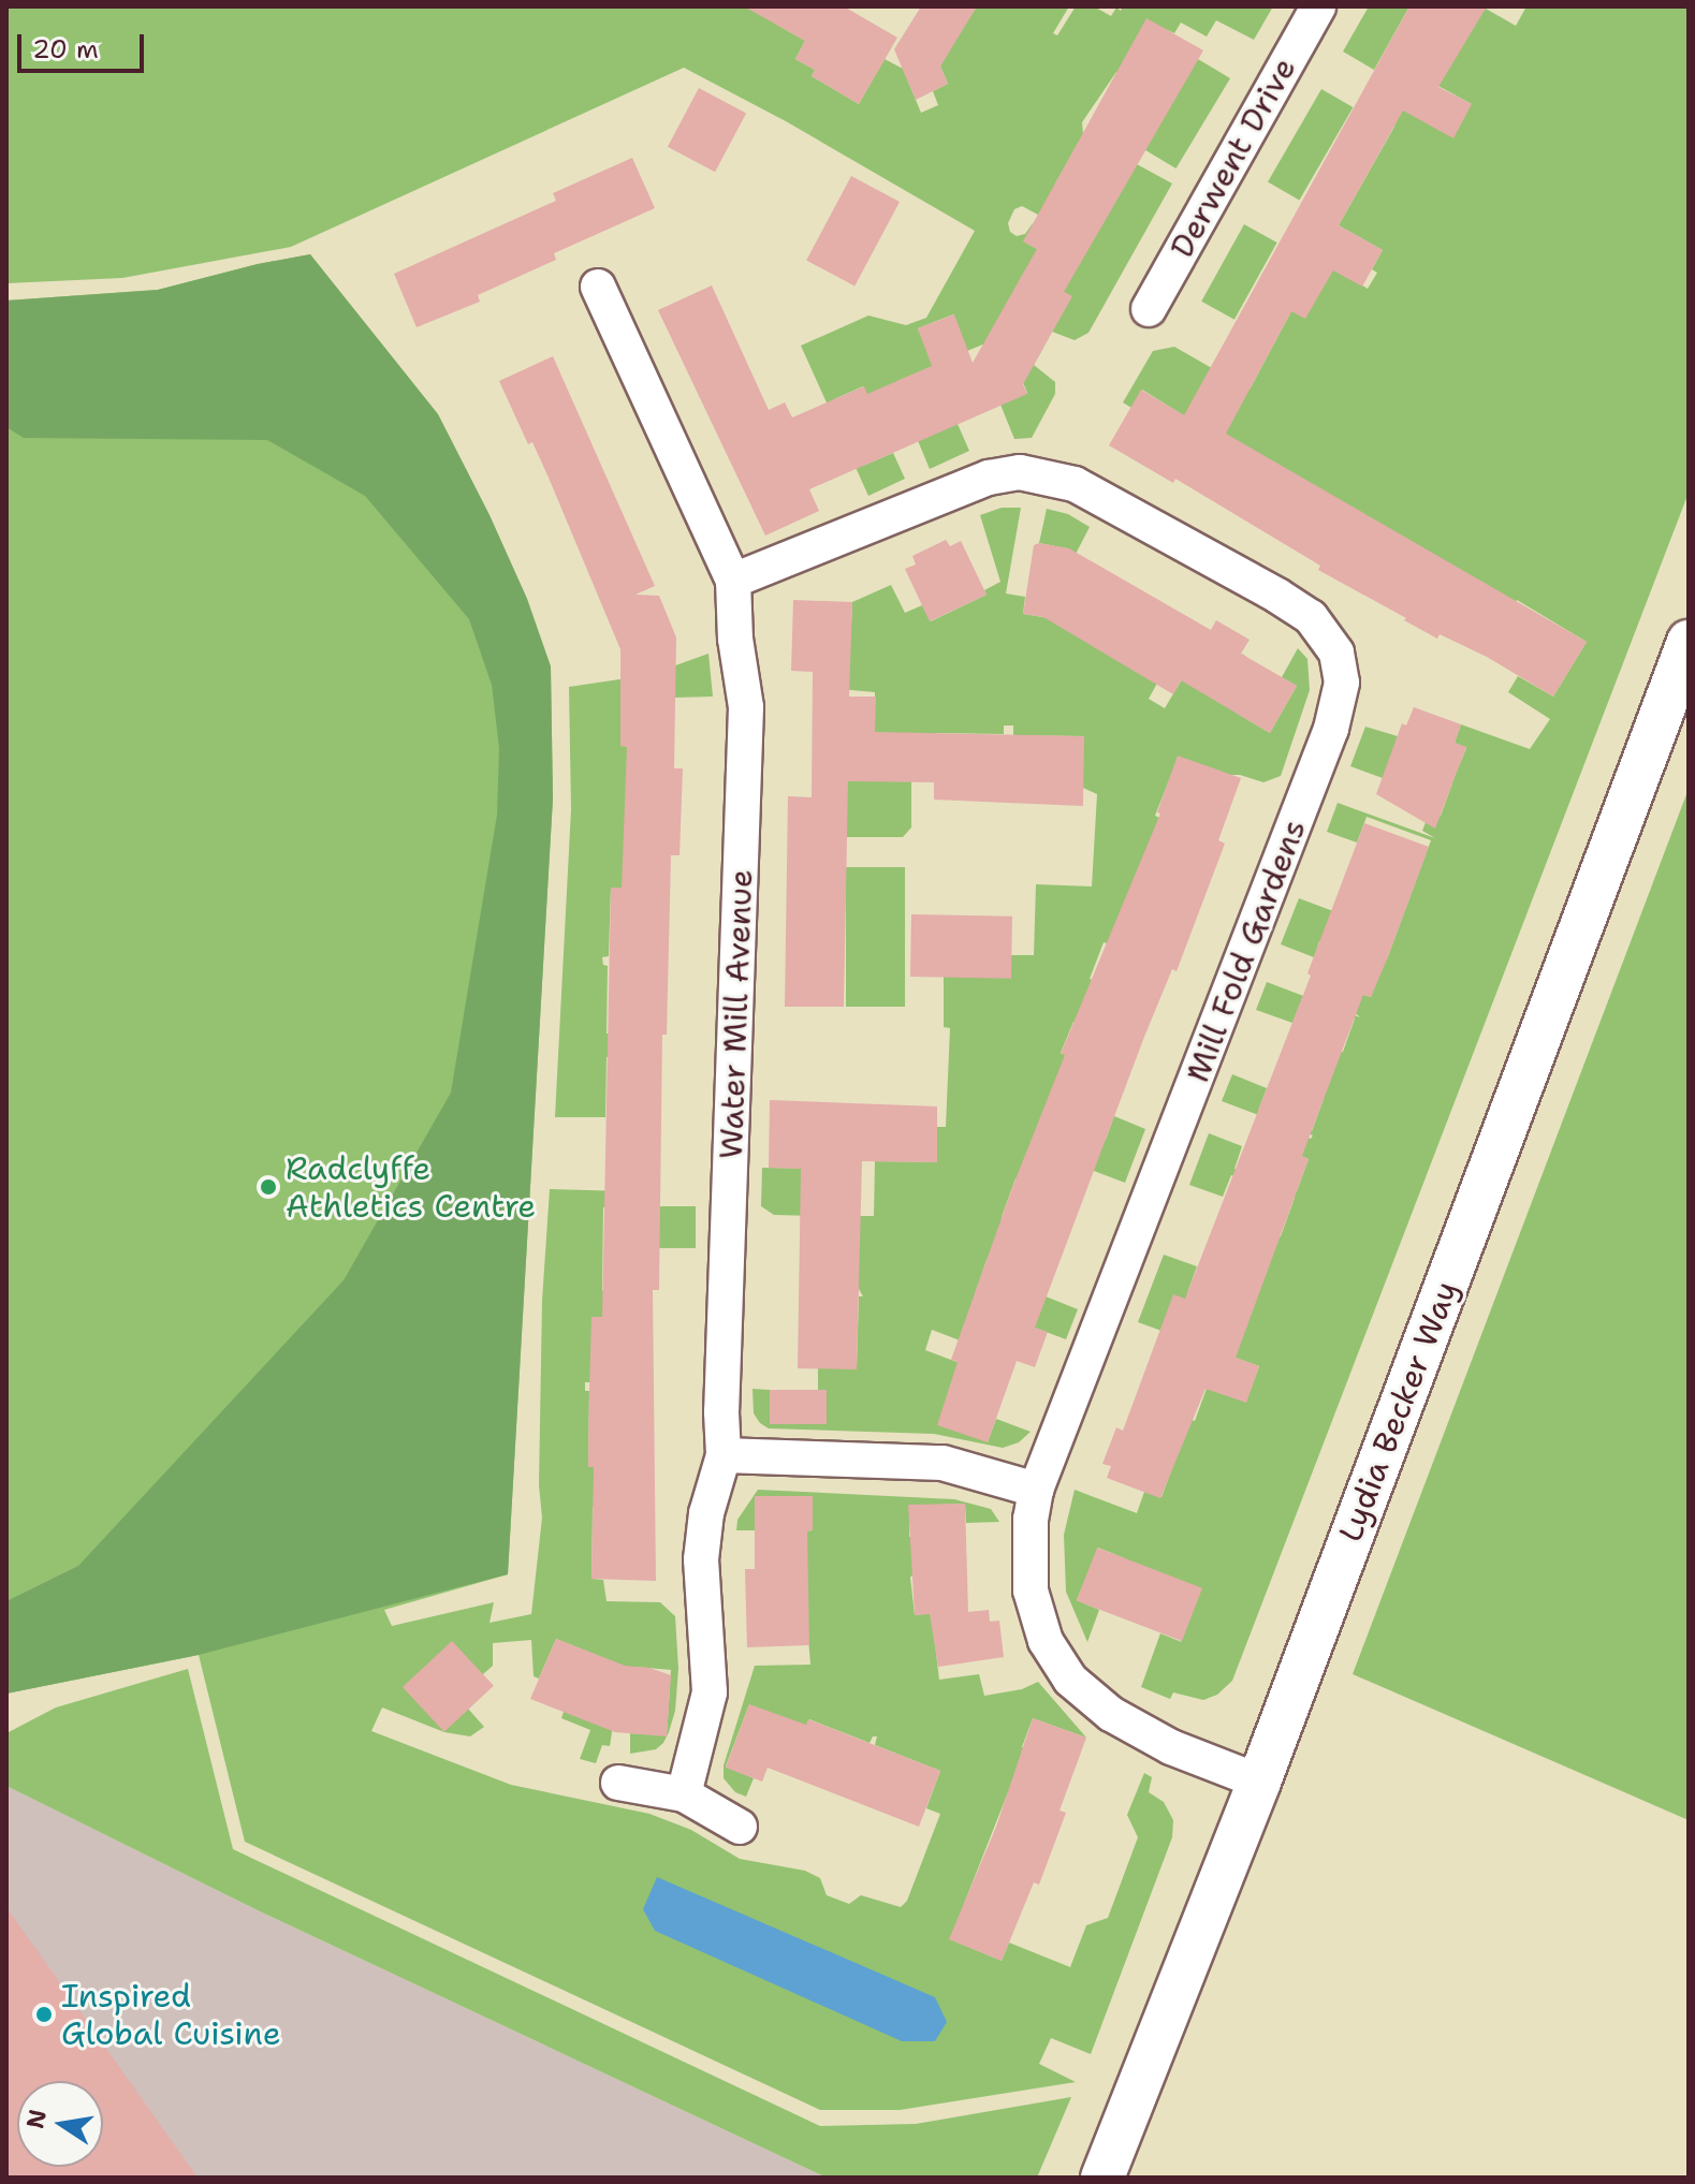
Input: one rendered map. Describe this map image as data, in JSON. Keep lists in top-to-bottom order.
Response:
{
  "streets": {
    "street": [
      "Derwent Drive",
      "Mill Fold Gardens",
      "Water Mill Avenue",
      "Lydia Becker Way"
    ]
  },
  "crossings": [
    ["Mill Fold Gardens", "Water Mill Avenue"],
    ["Mill Fold Gardens", "Lydia Becker Way"]
  ],
  "places": ["Radclyffe Athletics Centre", "Inspired Global Cuisine"],
  "scale_bar": "20 m",
  "north": "left"
}
